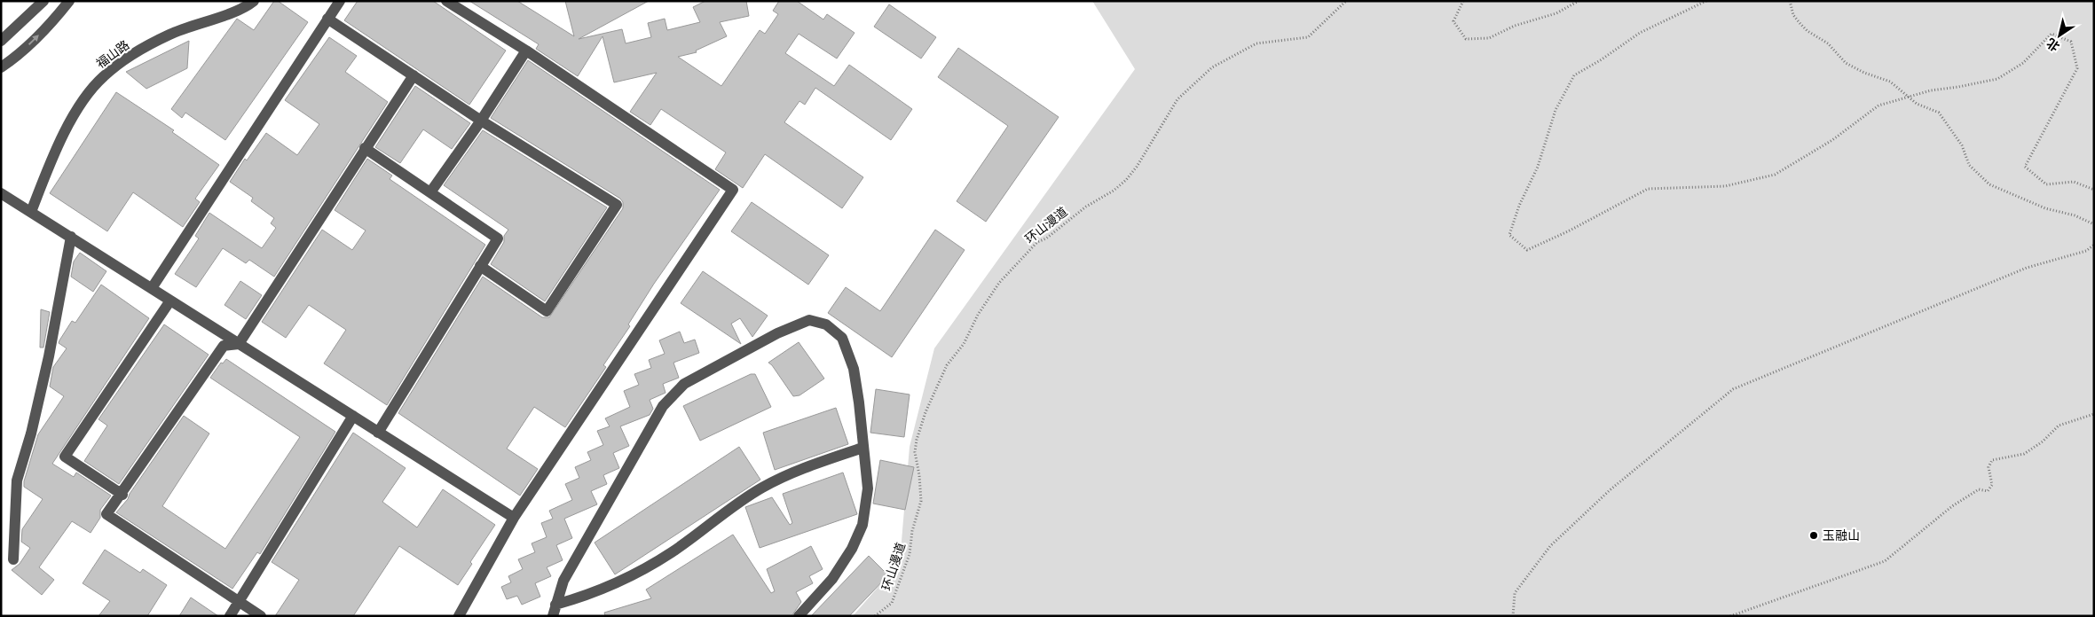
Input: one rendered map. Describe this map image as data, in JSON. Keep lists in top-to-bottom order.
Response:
{
  "streets": {
    "street": ["福山路"],
    "path": ["环山漫道"]
  },
  "places": ["玉融山"],
  "north": "bottom left"
}
